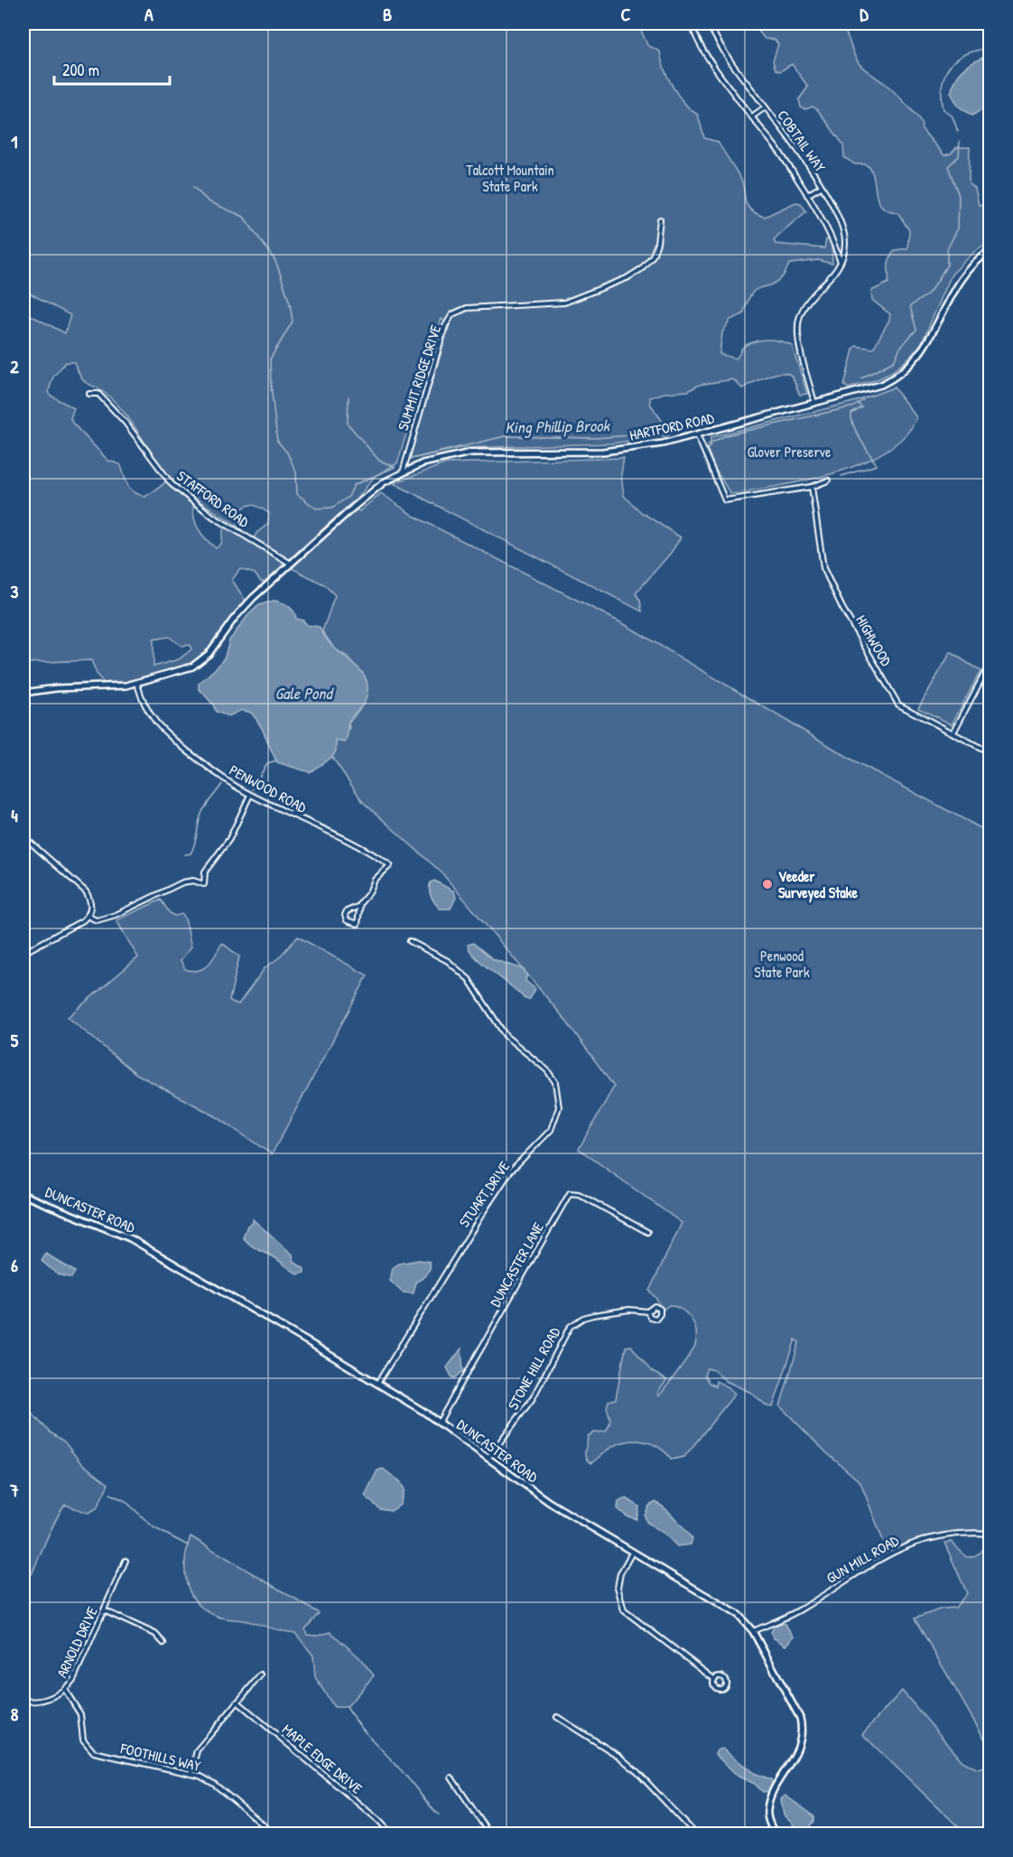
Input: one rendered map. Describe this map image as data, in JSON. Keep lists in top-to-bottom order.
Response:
{
  "streets": {
    "main road": ["HARTFORD ROAD", "DUNCASTER ROAD"],
    "street": [
      "COBTAIL WAY",
      "SUMMIT RIDGE DRIVE",
      "STAFFORD ROAD",
      "HIGHWOOD",
      "PENWOOD ROAD",
      "STUART DRIVE",
      "DUNCASTER LANE",
      "STONE HILL ROAD",
      "GUN MILL ROAD",
      "ARNOLD DRIVE",
      "FOOTHILLS WAY",
      "MAPLE EDGE DRIVE"
    ]
  },
  "crossings": [
    ["COBTAIL WAY", "HARTFORD ROAD"],
    ["SUMMIT RIDGE DRIVE", "HARTFORD ROAD"],
    ["HARTFORD ROAD", "STAFFORD ROAD"],
    ["HARTFORD ROAD", "PENWOOD ROAD"],
    ["STUART DRIVE", "DUNCASTER ROAD"],
    ["DUNCASTER ROAD", "DUNCASTER LANE"],
    ["DUNCASTER ROAD", "STONE HILL ROAD"],
    ["DUNCASTER ROAD", "GUN MILL ROAD"],
    ["ARNOLD DRIVE", "FOOTHILLS WAY"]
  ],
  "water": ["King Phillip Brook", "Gale Pond"],
  "parks": ["Talcott Mountain State Park", "Glover Preserve", "Penwood State Park"],
  "places": ["Veeder Surveyed Stake"],
  "scale_bar": "200 m",
  "grid": {
    "columns": [
      "A",
      "B",
      "C",
      "D"
    ],
    "rows": [
      "1",
      "2",
      "3",
      "4",
      "5",
      "6",
      "7",
      "8"
    ]
  }
}
